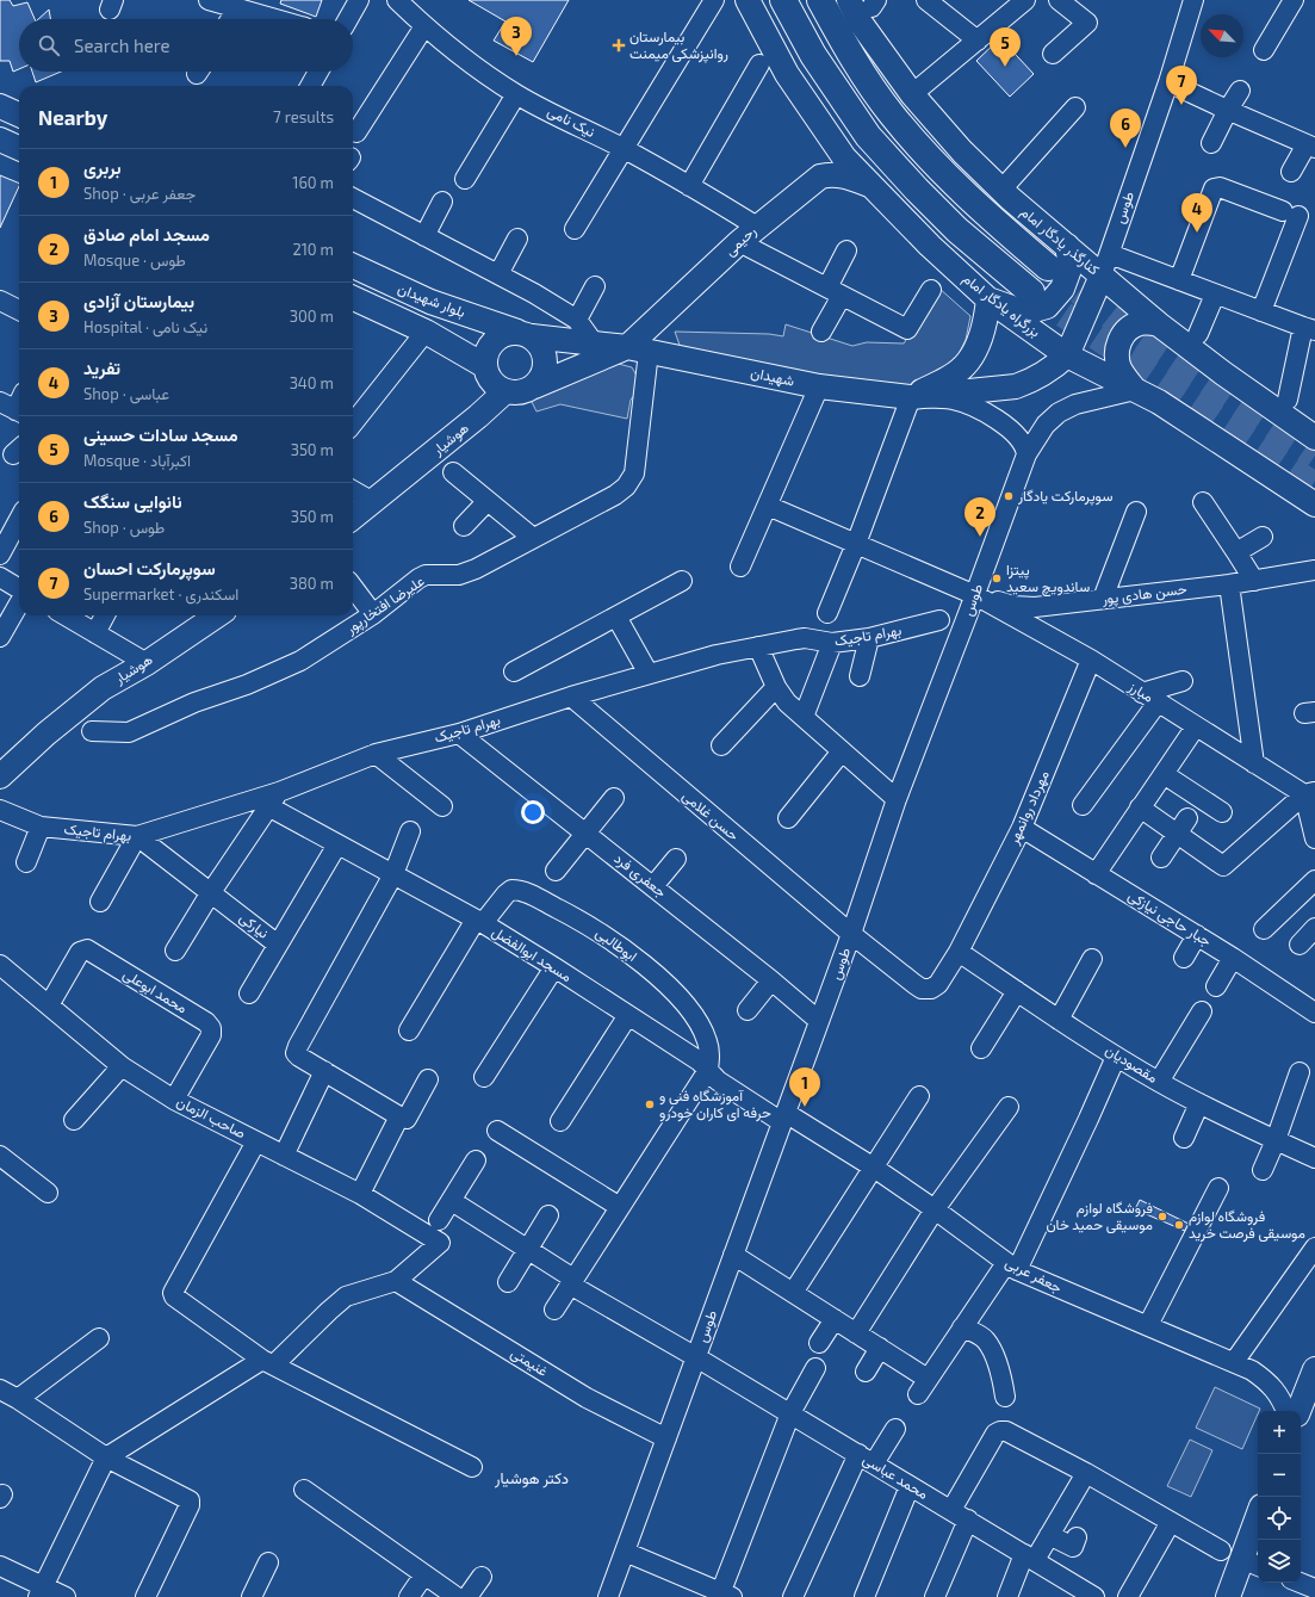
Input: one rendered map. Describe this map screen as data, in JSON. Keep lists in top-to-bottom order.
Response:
{
  "streets": {
    "highway": ["بزرگراه یادگار امام"],
    "main road": [
      "طوس",
      "رحیمی",
      "کنارگذر یادگار امام",
      "بلوار شهیدان",
      "شهیدان",
      "هوشیار"
    ],
    "street": [
      "نیک نامی",
      "حسن هادی پور",
      "علیرضا افتخارپور",
      "بهرام تاجیک",
      "مبارز",
      "مهرداد روانمهر",
      "حسن غلامی",
      "جعفری فرد",
      "جبار حاجی نیازکی",
      "نیارکی",
      "ابوطالبی",
      "مسجد ابوالفضل",
      "محمد ابوعلی",
      "مقصودیان",
      "صاحب الزمان",
      "جعفر عربی",
      "غنیمتی",
      "محمد عباسی"
    ]
  },
  "crossings": [
    ["نیک نامی", "رحیمی"],
    ["طوس", "کنارگذر یادگار امام"],
    ["طوس", "بزرگراه یادگار امام"],
    ["طوس", "شهیدان"],
    ["طوس", "حسن هادی پور"],
    ["طوس", "مبارز"],
    ["طوس", "حسن غلامی"],
    ["طوس", "جعفری فرد"],
    ["طوس", "مسجد ابوالفضل"],
    ["طوس", "جعفر عربی"],
    ["طوس", "غنیمتی"],
    ["طوس", "محمد عباسی"],
    ["رحیمی", "بزرگراه یادگار امام"],
    ["رحیمی", "شهیدان"],
    ["رحیمی", "علیرضا افتخارپور"],
    ["بلوار شهیدان", "شهیدان"],
    ["بلوار شهیدان", "هوشیار"],
    ["شهیدان", "هوشیار"],
    ["شهیدان", "علیرضا افتخارپور"],
    ["حسن هادی پور", "مبارز"],
    ["بهرام تاجیک", "حسن غلامی"],
    ["بهرام تاجیک", "جعفری فرد"],
    ["بهرام تاجیک", "نیارکی"],
    ["بهرام تاجیک", "مسجد ابوالفضل"],
    ["مبارز", "مهرداد روانمهر"],
    ["مهرداد روانمهر", "حسن غلامی"],
    ["مهرداد روانمهر", "جبار حاجی نیازکی"],
    ["مهرداد روانمهر", "مقصودیان"],
    ["حسن غلامی", "مقصودیان"],
    ["نیارکی", "مسجد ابوالفضل"],
    ["ابوطالبی", "مسجد ابوالفضل"],
    ["مسجد ابوالفضل", "جعفر عربی"],
    ["محمد ابوعلی", "صاحب الزمان"],
    ["صاحب الزمان", "غنیمتی"]
  ],
  "districts": ["دکتر هوشیار"],
  "places": {
    "health": ["بیمارستان روانپزشکی میمنت"],
    "other": [
      "سوپرمارکت یادگار",
      "پیتزا ساندویچ سعید",
      "آموزشگاه فنی و حرفه ای کاران خودرو",
      "فروشگاه لوازم موسیقی حمید خان",
      "فروشگاه لوازم موسیقی فرصت خرید"
    ]
  },
  "north": "top left",
  "page": {
    "pins": [
      "3",
      "5",
      "7",
      "6",
      "4",
      "2",
      "1"
    ],
    "search": "Search here",
    "heading": ["Nearby", "7 results"],
    "list": [
      {
        "mark": "1",
        "name": "بربری",
        "note": "Shop · جعفر عربی",
        "value": "160 m"
      },
      {
        "mark": "2",
        "name": "مسجد امام صادق",
        "note": "Mosque · طوس",
        "value": "210 m"
      },
      {
        "mark": "3",
        "name": "بیمارستان آزادی",
        "note": "Hospital · نیک نامی",
        "value": "300 m"
      },
      {
        "mark": "4",
        "name": "تفرید",
        "note": "Shop · عباسی",
        "value": "340 m"
      },
      {
        "mark": "5",
        "name": "مسجد سادات حسینی",
        "note": "Mosque · اکبرآباد",
        "value": "350 m"
      },
      {
        "mark": "6",
        "name": "نانوایی سنگک",
        "note": "Shop · طوس",
        "value": "350 m"
      },
      {
        "mark": "7",
        "name": "سوپرمارکت احسان",
        "note": "Supermarket · اسکندری",
        "value": "380 m"
      }
    ],
    "map_buttons": ["+", "−"]
  }
}
